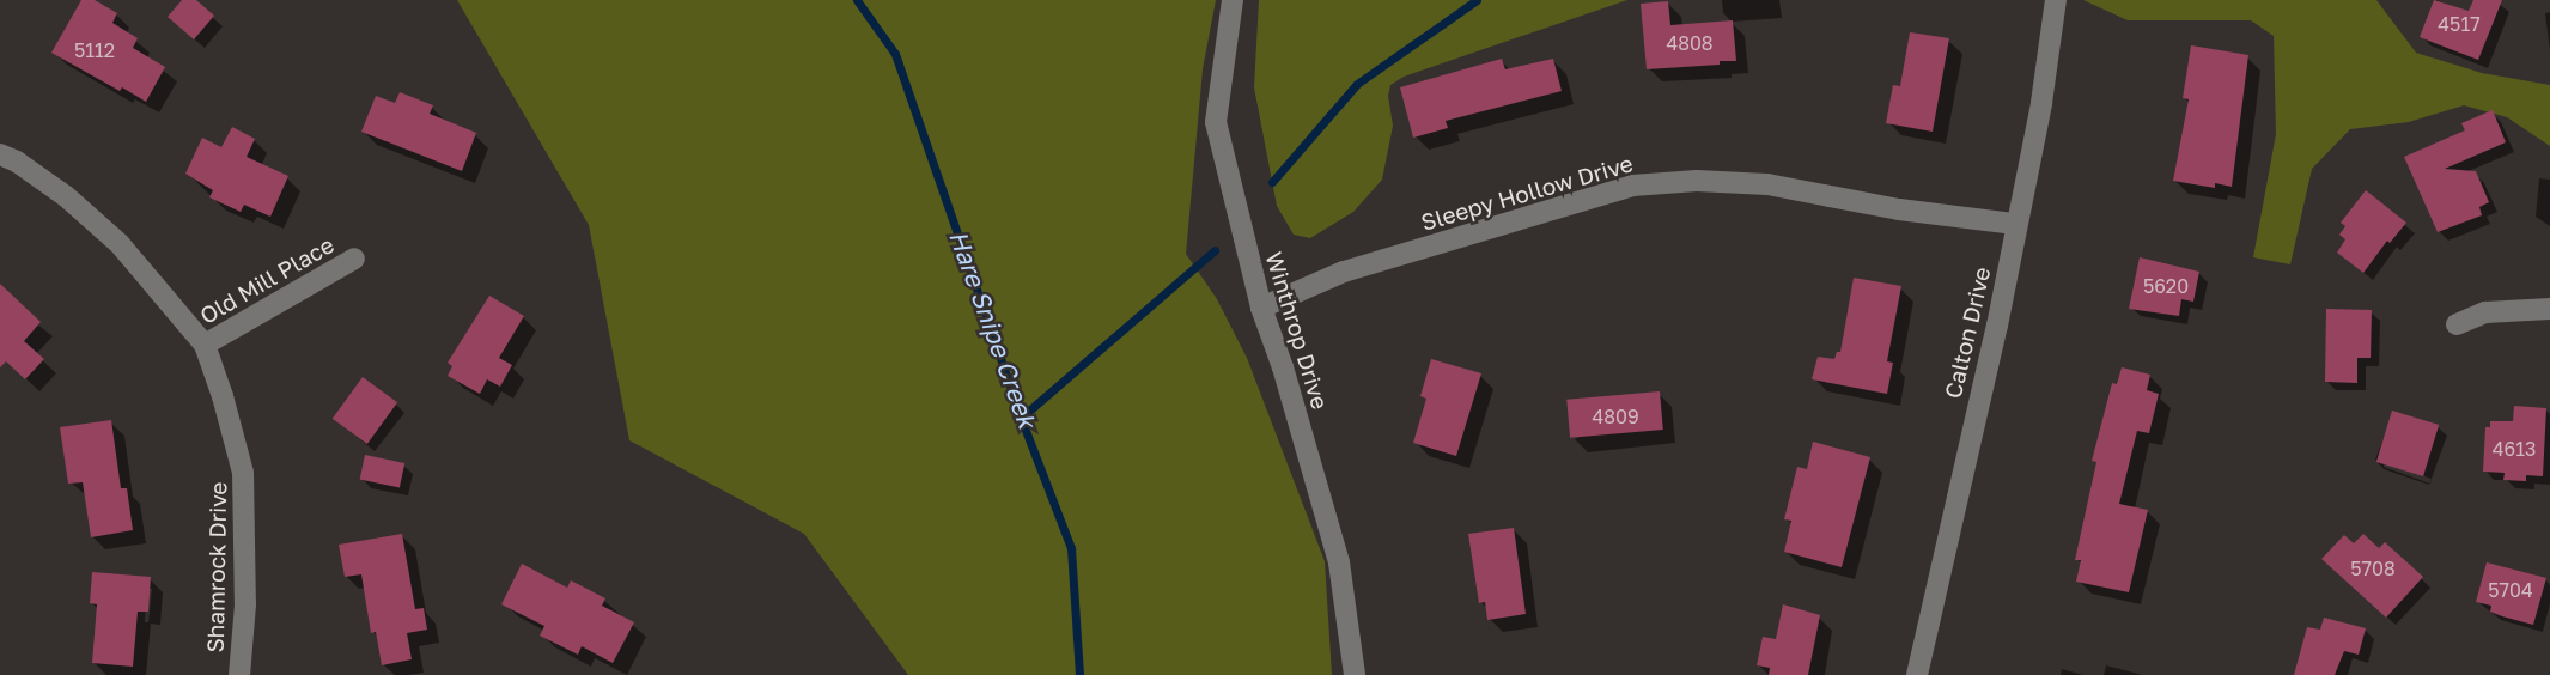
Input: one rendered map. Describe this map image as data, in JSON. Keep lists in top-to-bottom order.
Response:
{
  "streets": {
    "street": [
      "Sleepy Hollow Drive",
      "Old Mill Place",
      "Winthrop Drive",
      "Calton Drive",
      "Shamrock Drive"
    ]
  },
  "crossings": [
    ["Sleepy Hollow Drive", "Winthrop Drive"],
    ["Sleepy Hollow Drive", "Calton Drive"],
    ["Old Mill Place", "Shamrock Drive"]
  ],
  "water": ["Hare Snipe Creek"],
  "house_numbers": [
    "4517",
    "4808",
    "5112",
    "5620",
    "4809",
    "4613",
    "5708",
    "5704"
  ]
}
